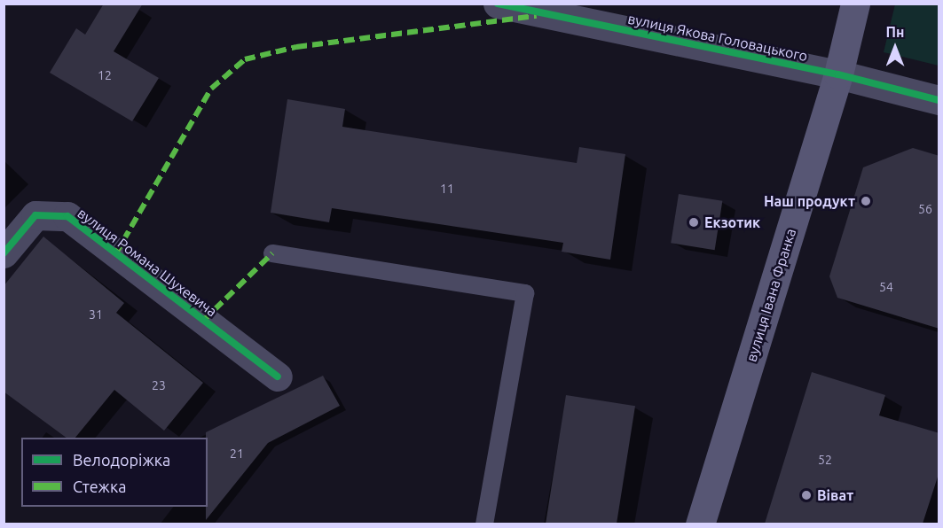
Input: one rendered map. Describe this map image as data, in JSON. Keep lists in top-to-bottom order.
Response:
{
  "streets": {
    "main road": ["вулиця Івана Франка"],
    "street": ["вулиця Якова Головацького", "вулиця Романа Шухевича"]
  },
  "crossings": [
    ["вулиця Якова Головацького", "вулиця Івана Франка"]
  ],
  "places": ["Наш продукт", "Екзотик", "Віват"],
  "house_numbers": [
    "12",
    "11",
    "56",
    "54",
    "31",
    "23",
    "21",
    "52"
  ],
  "legend": ["Велодоріжка", "Стежка"],
  "north": "top"
}
